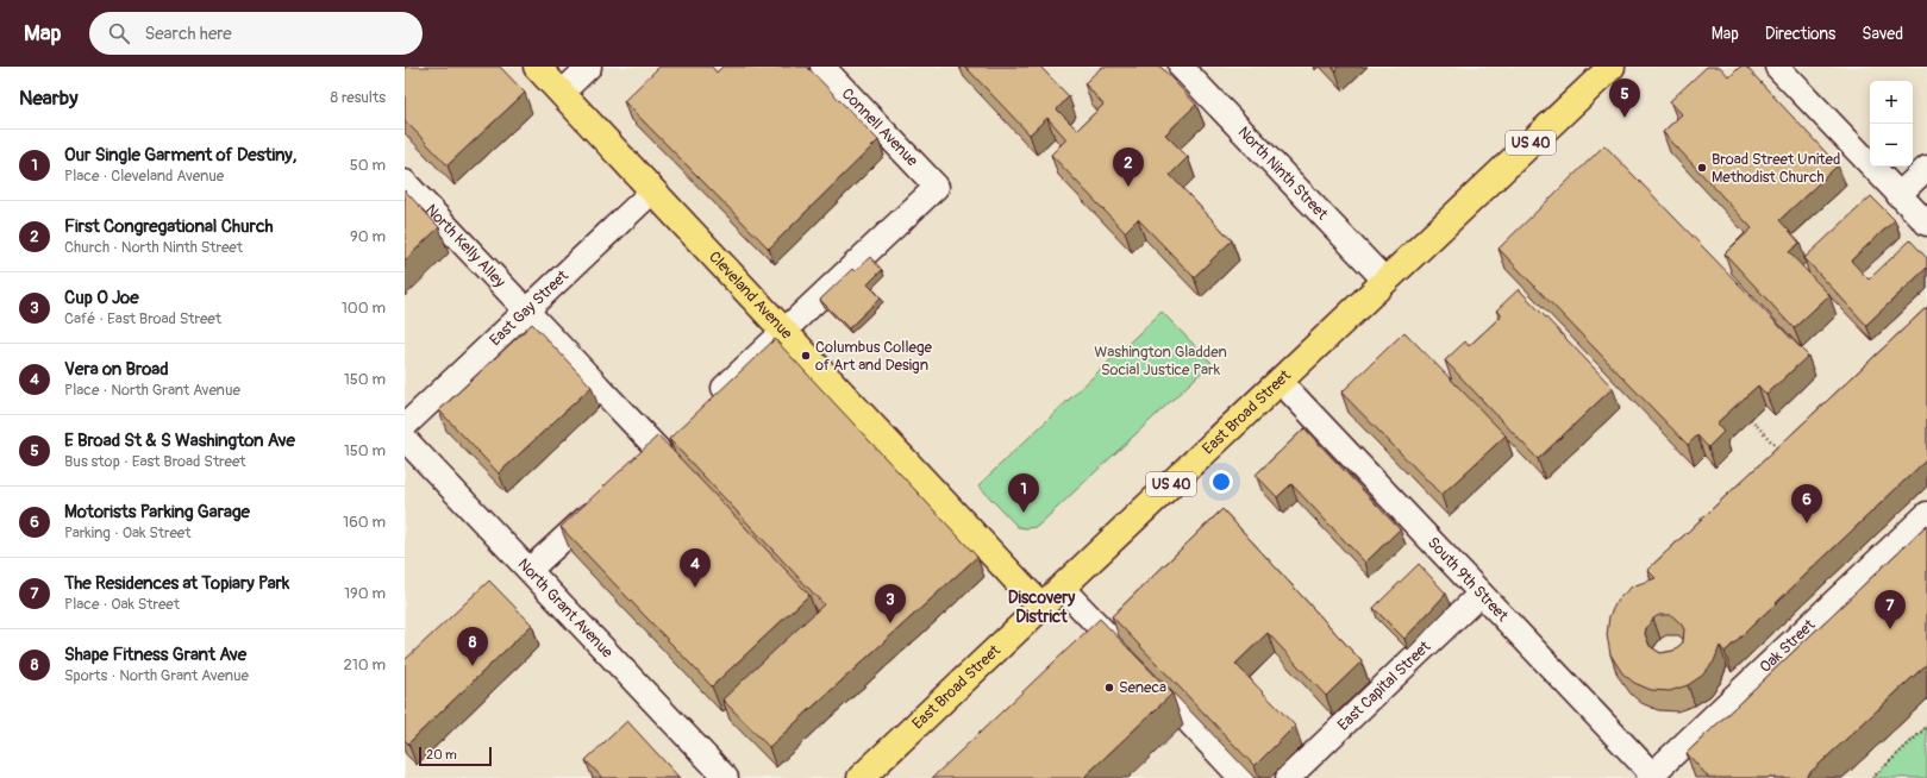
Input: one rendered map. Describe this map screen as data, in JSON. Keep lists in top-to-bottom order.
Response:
{
  "streets": {
    "main road": ["US 40", "Cleveland Avenue", "East Broad Street"],
    "street": [
      "Connell Avenue",
      "North Ninth Street",
      "North Kelly Alley",
      "East Gay Street",
      "South 9th Street",
      "North Grant Avenue",
      "Oak Street",
      "East Capital Street"
    ]
  },
  "crossings": [
    ["Connell Avenue", "Cleveland Avenue"],
    ["North Ninth Street", "East Broad Street"],
    ["North Kelly Alley", "East Gay Street"],
    ["Cleveland Avenue", "East Gay Street"],
    ["Cleveland Avenue", "East Broad Street"],
    ["East Broad Street", "South 9th Street"],
    ["South 9th Street", "Oak Street"],
    ["South 9th Street", "East Capital Street"]
  ],
  "districts": ["Discovery District"],
  "parks": ["Washington Gladden Social Justice Park"],
  "places": ["Broad Street United Methodist Church", "Columbus College of Art and Design", "Seneca"],
  "scale_bar": "20 m",
  "page": {
    "header": "Map",
    "search": "Search here",
    "nav": ["Map", "Directions", "Saved"],
    "heading": ["Nearby", "8 results"],
    "pins": [
      "5",
      "2",
      "1",
      "6",
      "4",
      "3",
      "7",
      "8"
    ],
    "map_buttons": ["+", "−"],
    "list": [
      {
        "mark": "1",
        "name": "Our Single Garment of Destiny,",
        "note": "Place · Cleveland Avenue",
        "value": "50 m"
      },
      {
        "mark": "2",
        "name": "First Congregational Church",
        "note": "Church · North Ninth Street",
        "value": "90 m"
      },
      {
        "mark": "3",
        "name": "Cup O Joe",
        "note": "Café · East Broad Street",
        "value": "100 m"
      },
      {
        "mark": "4",
        "name": "Vera on Broad",
        "note": "Place · North Grant Avenue",
        "value": "150 m"
      },
      {
        "mark": "5",
        "name": "E Broad St & S Washington Ave",
        "note": "Bus stop · East Broad Street",
        "value": "150 m"
      },
      {
        "mark": "6",
        "name": "Motorists Parking Garage",
        "note": "Parking · Oak Street",
        "value": "160 m"
      },
      {
        "mark": "7",
        "name": "The Residences at Topiary Park",
        "note": "Place · Oak Street",
        "value": "190 m"
      },
      {
        "mark": "8",
        "name": "Shape Fitness Grant Ave",
        "note": "Sports · North Grant Avenue",
        "value": "210 m"
      }
    ],
    "scale": "20 m"
  }
}
